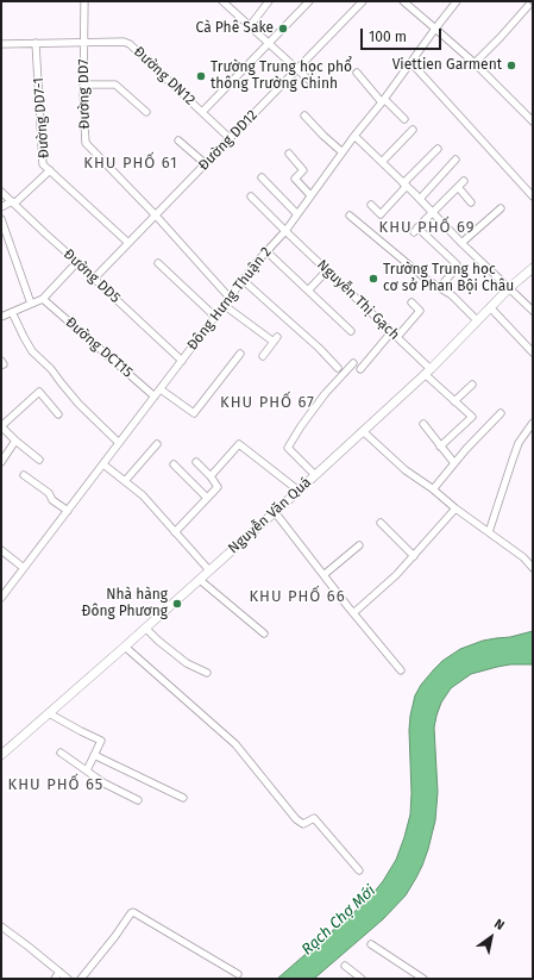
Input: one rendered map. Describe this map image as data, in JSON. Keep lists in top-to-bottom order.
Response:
{
  "streets": {
    "main road": ["Nguyễn Văn Quá"],
    "street": [
      "Đường DN12",
      "Đường DD7",
      "Đường DD7-1",
      "Đường DD12",
      "Đường DD5",
      "Đông Hưng Thuận 2",
      "Nguyễn Thị Gạch",
      "Đường DCT15"
    ]
  },
  "crossings": [
    ["Đường DN12", "Đường DD7"],
    ["Đường DN12", "Đường DD7-1"],
    ["Đường DN12", "Đường DD12"],
    ["Đường DD7", "Đường DD12"],
    ["Đường DD7", "Đông Hưng Thuận 2"],
    ["Đường DD7-1", "Đường DD12"],
    ["Đường DD12", "Đường DD5"],
    ["Đường DD5", "Đông Hưng Thuận 2"],
    ["Đông Hưng Thuận 2", "Nguyễn Thị Gạch"],
    ["Đông Hưng Thuận 2", "Đường DCT15"],
    ["Nguyễn Thị Gạch", "Nguyễn Văn Quá"]
  ],
  "districts": [
    "KHU PHỐ 61",
    "KHU PHỐ 69",
    "KHU PHỐ 67",
    "KHU PHỐ 66",
    "KHU PHỐ 65"
  ],
  "water": ["Rạch Chợ Mới"],
  "places": [
    "Cà Phê Sake",
    "Viettien Garment",
    "Trường Trung học phổ thông Trường Chinh",
    "Trường Trung học cơ sở Phan Bội Châu",
    "Nhà hàng Đông Phương"
  ],
  "scale_bar": "100 m",
  "north": "top right"
}
